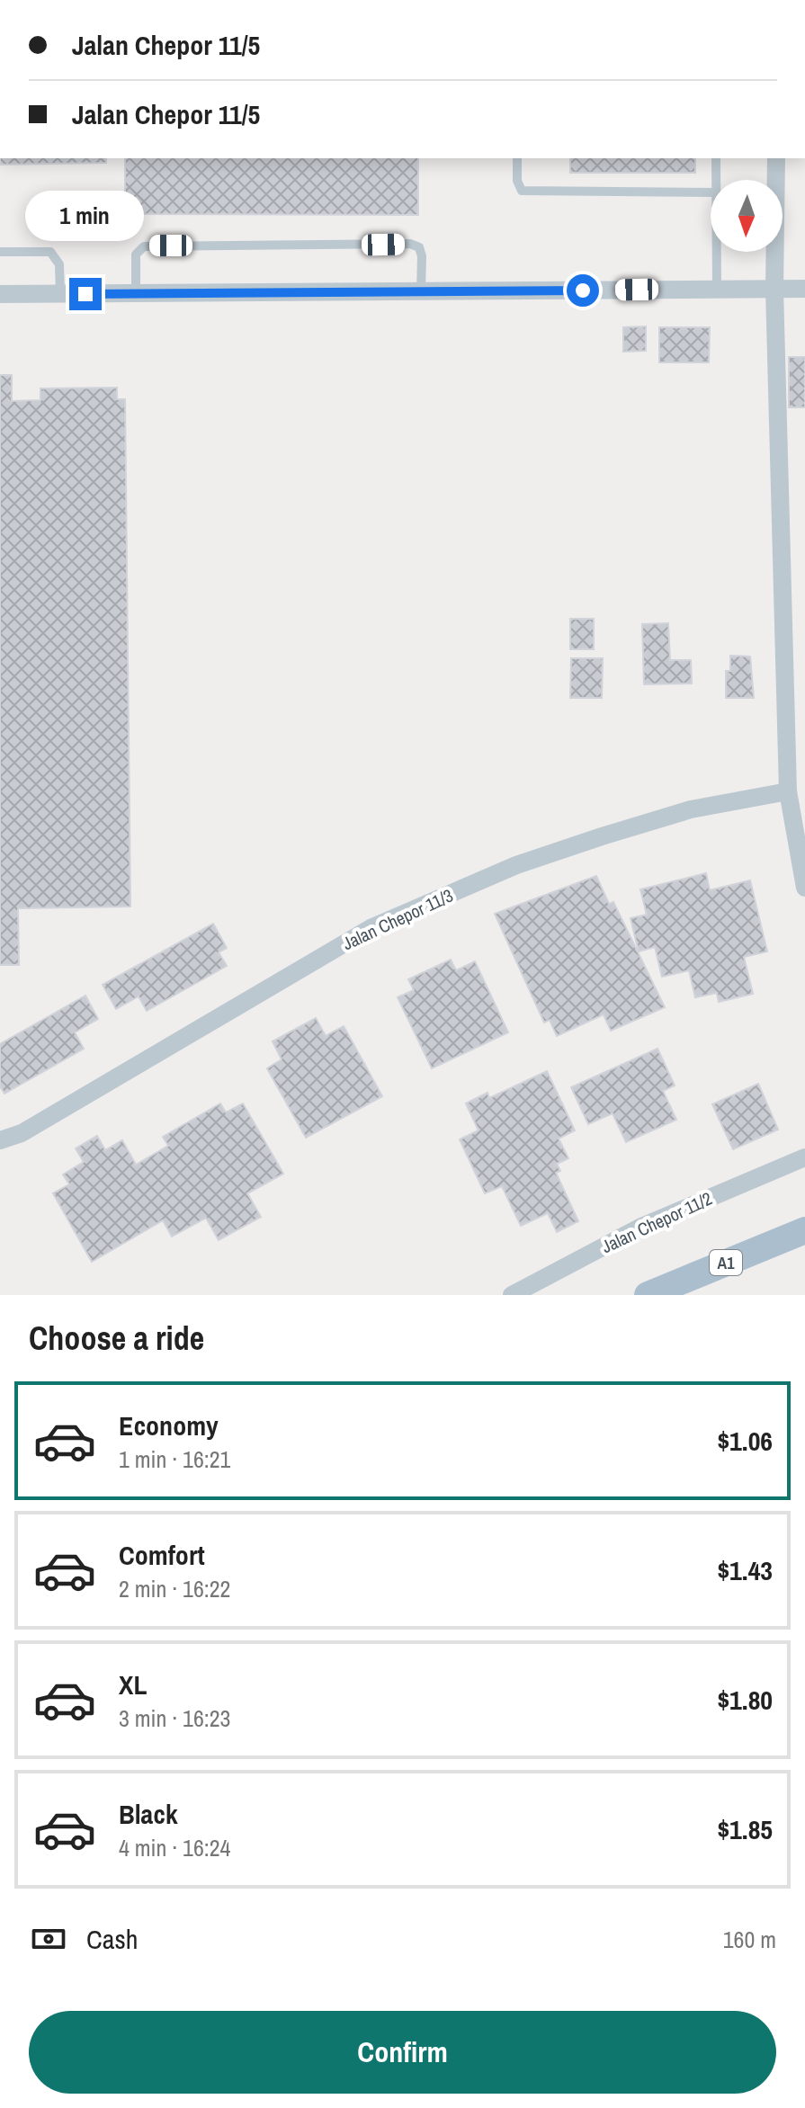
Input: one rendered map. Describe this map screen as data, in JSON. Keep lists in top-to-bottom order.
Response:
{
  "streets": {
    "main road": ["A1"],
    "street": ["Jalan Chepor 11/3", "Jalan Chepor 11/2"]
  },
  "north": "bottom",
  "page": {
    "banner": ["Jalan Chepor 11/5", "Jalan Chepor 11/5"],
    "bubble": "1 min",
    "heading": "Choose a ride",
    "list": [
      {
        "name": "Economy",
        "note": "1 min · 16:21",
        "value": "$1.06"
      },
      {
        "name": "Comfort",
        "note": "2 min · 16:22",
        "value": "$1.43"
      },
      {
        "name": "XL",
        "note": "3 min · 16:23",
        "value": "$1.80"
      },
      {
        "name": "Black",
        "note": "4 min · 16:24",
        "value": "$1.85"
      }
    ],
    "pay": ["Cash", "160 m"],
    "buttons": "Confirm"
  }
}
